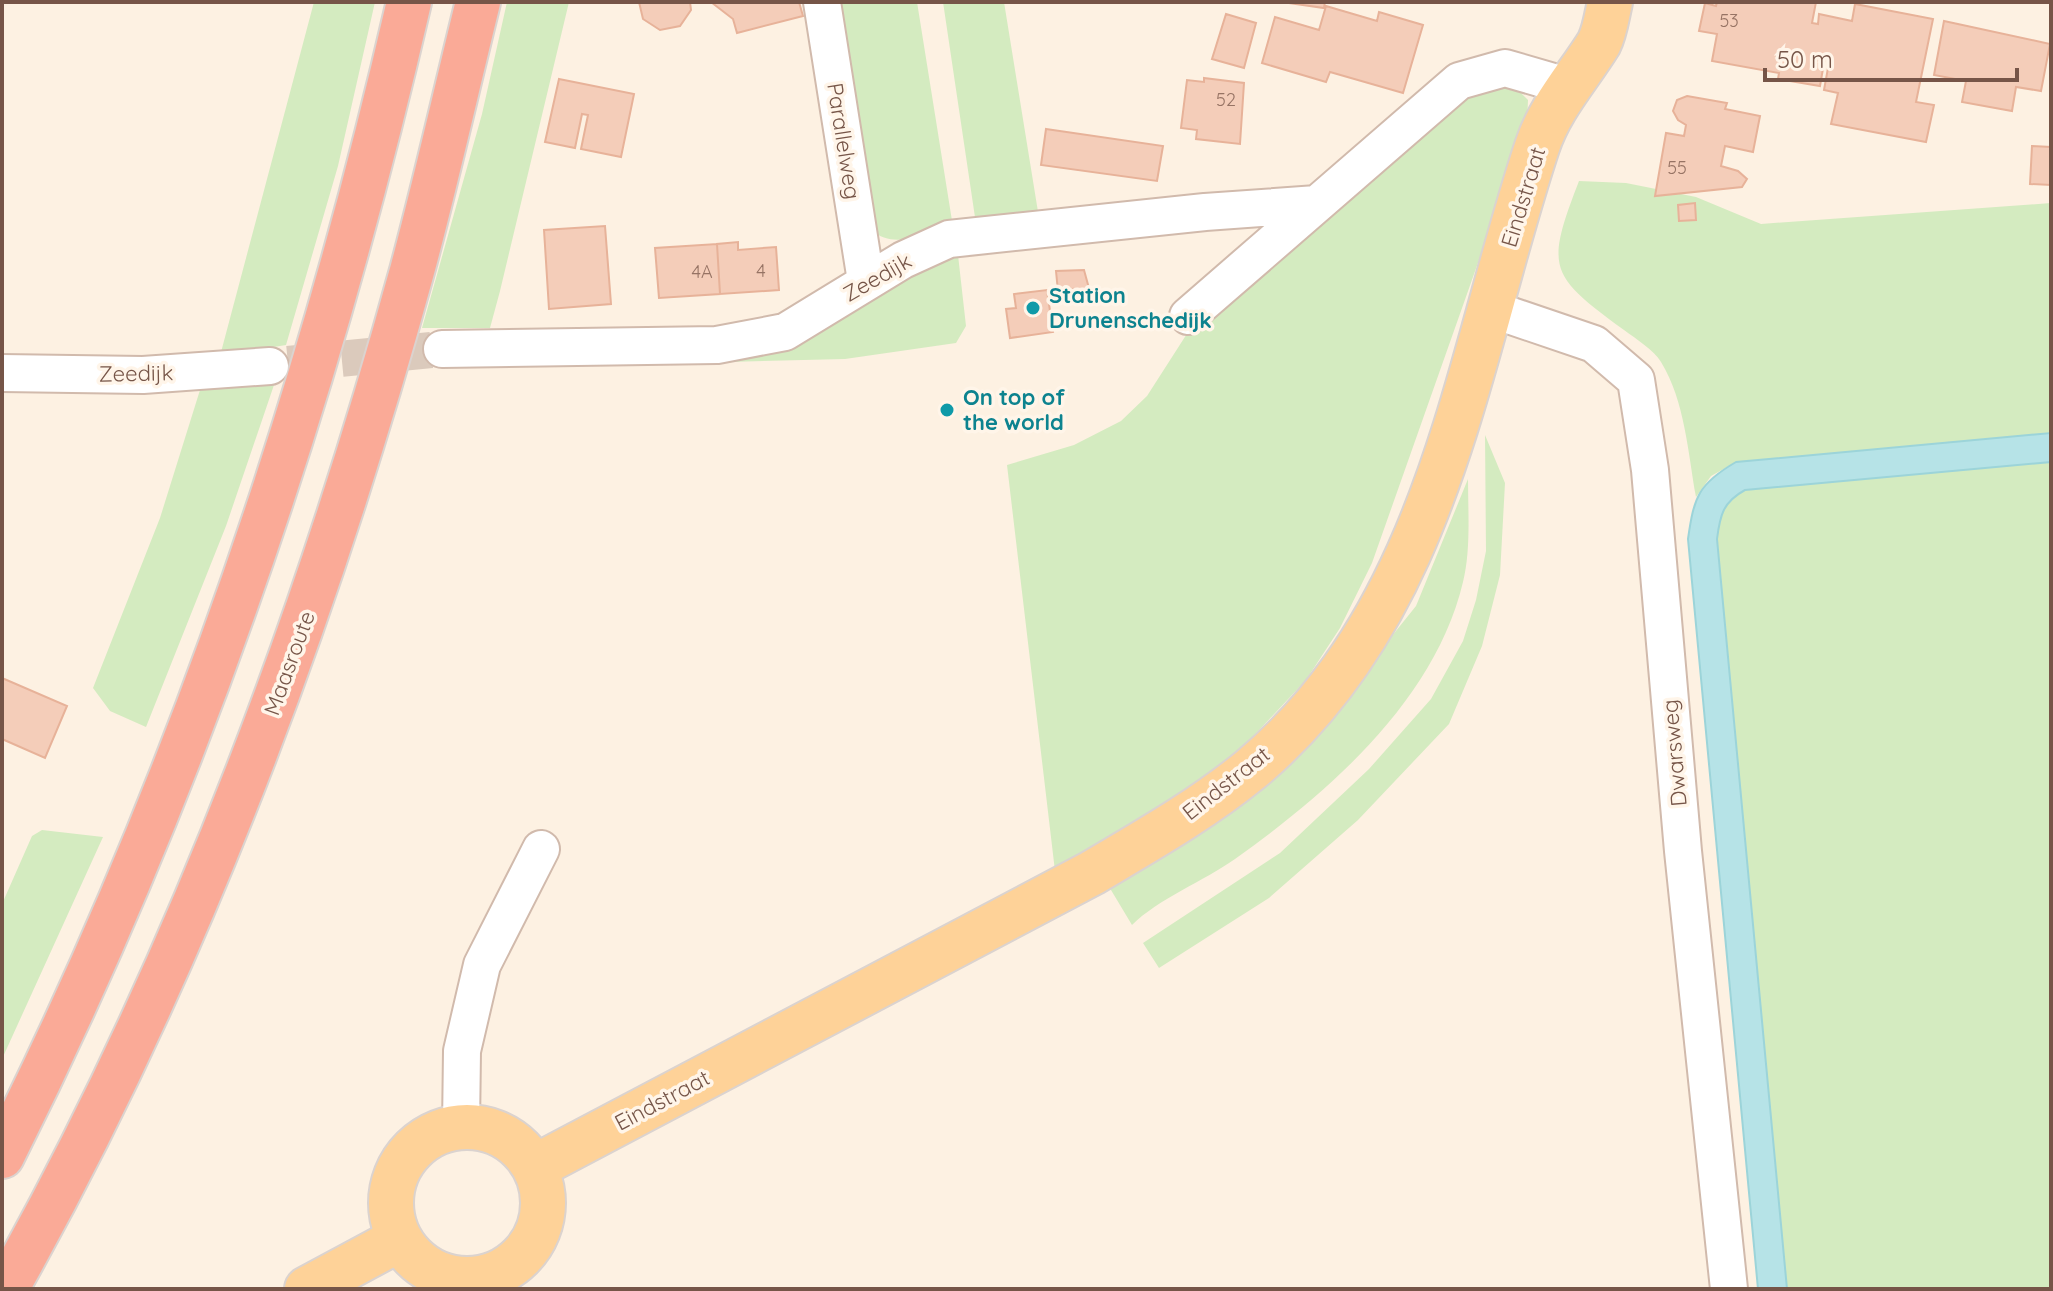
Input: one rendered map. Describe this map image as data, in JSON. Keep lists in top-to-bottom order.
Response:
{
  "streets": {
    "highway": ["Maasroute"],
    "main road": ["Eindstraat"],
    "street": ["Parallelweg", "Zeedijk", "Dwarsweg"]
  },
  "crossings": [
    ["Parallelweg", "Zeedijk"],
    ["Eindstraat", "Dwarsweg"]
  ],
  "places": ["Station Drunenschedijk", "On top of the world"],
  "house_numbers": [
    "53",
    "52",
    "55",
    "4",
    "4A"
  ],
  "scale_bar": "50 m"
}
